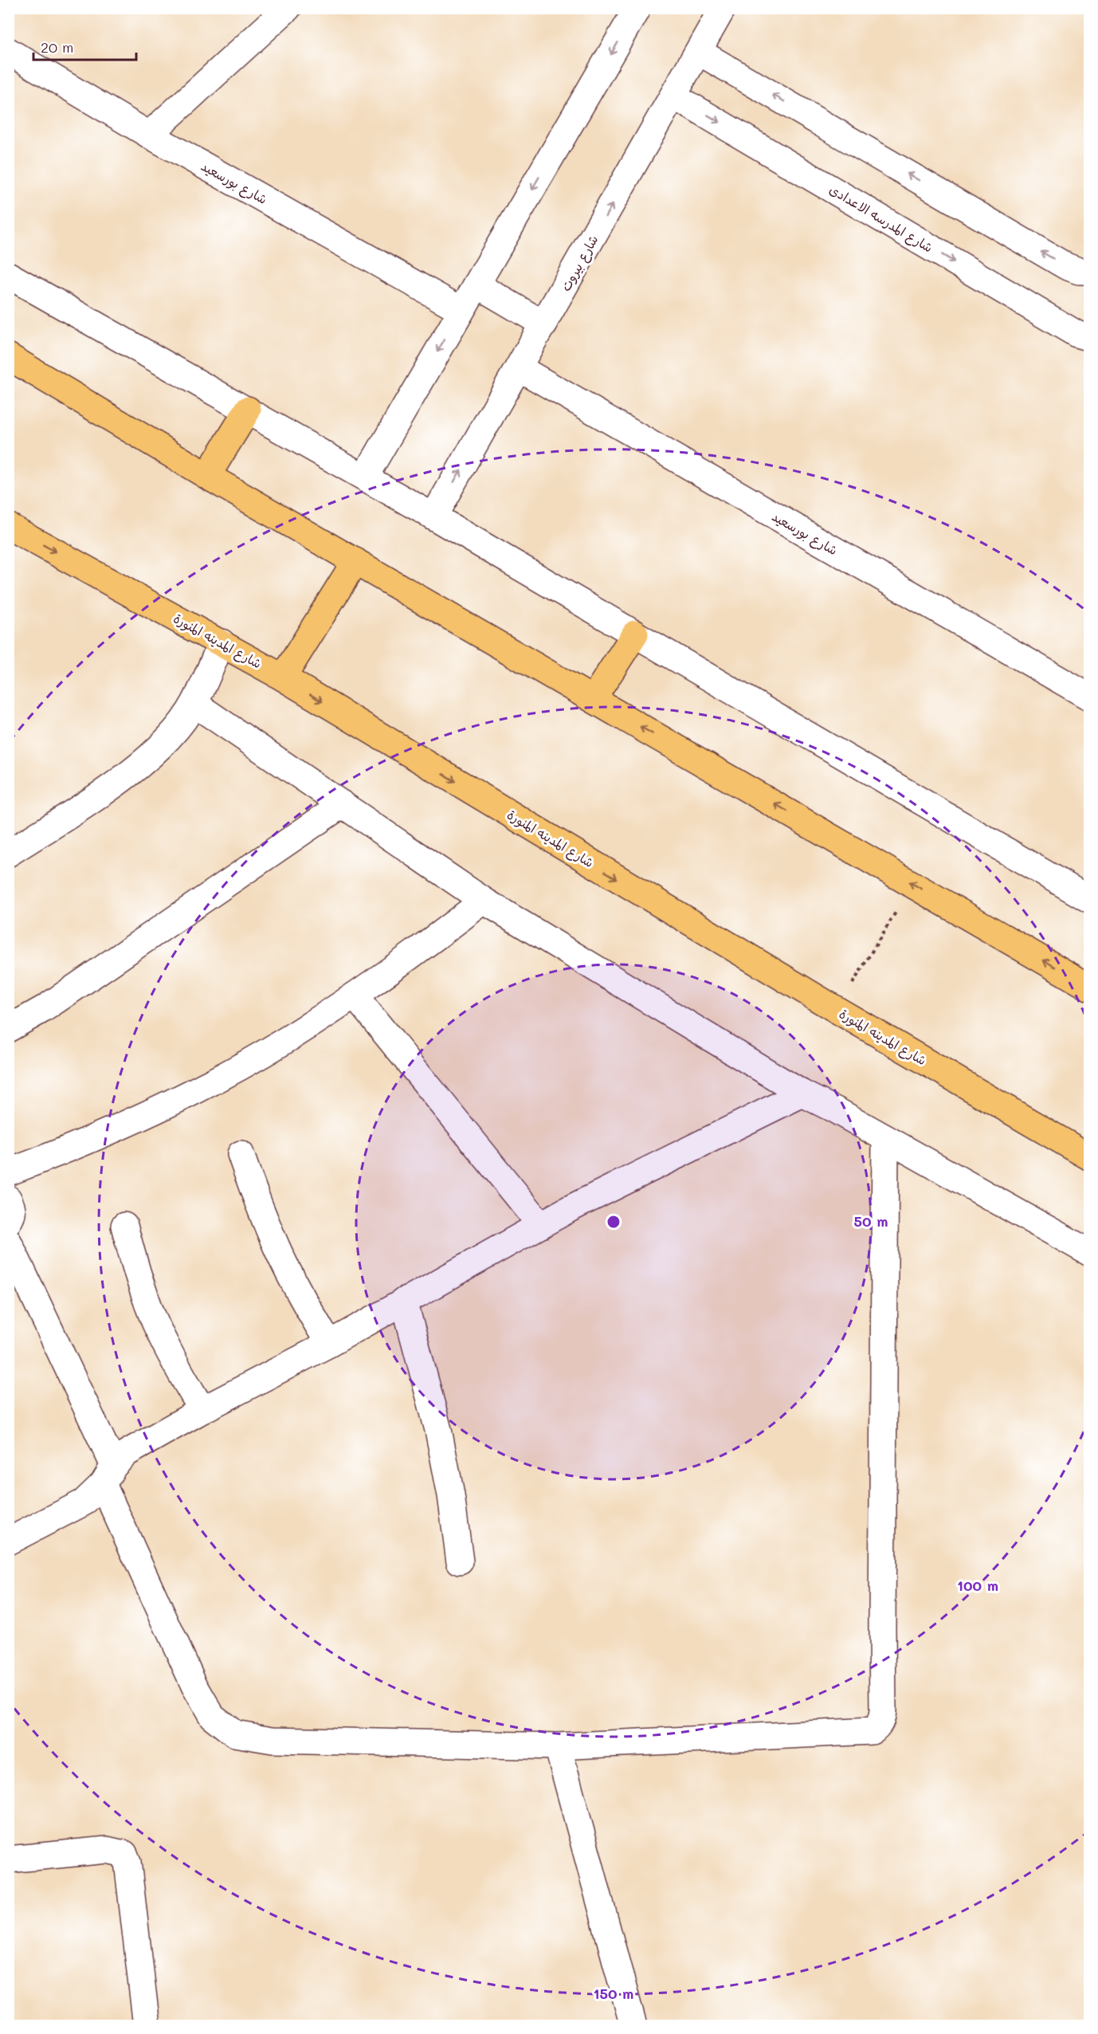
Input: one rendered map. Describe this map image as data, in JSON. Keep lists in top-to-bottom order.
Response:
{
  "streets": {
    "main road": ["شارع المدينه المنورة"],
    "street": ["شارع بورسعيد", "شارع المدرسه الاعدادى", "شارع بيروت"]
  },
  "crossings": [
    ["شارع بورسعيد", "شارع بيروت"],
    ["شارع المدرسه الاعدادى", "شارع بيروت"]
  ],
  "scale_bar": "20 m",
  "rings": ["50 m", "100 m", "150 m"]
}
